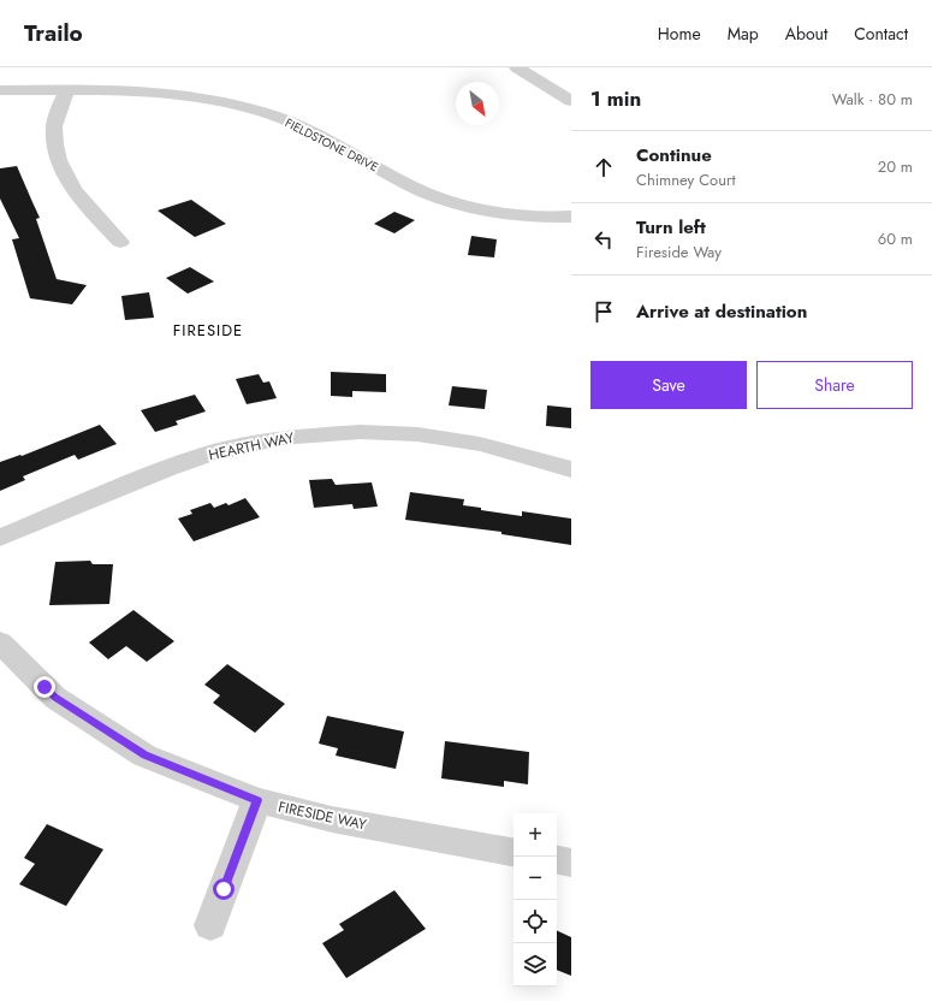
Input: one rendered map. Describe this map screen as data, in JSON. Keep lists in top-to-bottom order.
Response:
{
  "streets": {
    "street": ["FIELDSTONE DRIVE", "HEARTH WAY", "FIRESIDE WAY"]
  },
  "districts": ["FIRESIDE"],
  "north": "bottom right",
  "page": {
    "header": "Trailo",
    "nav": [
      "Home",
      "Map",
      "About",
      "Contact"
    ],
    "heading": ["1 min", "Walk · 80 m"],
    "list": [
      ["Continue", "Chimney Court", "20 m"],
      ["Turn left", "Fireside Way", "60 m"],
      "Arrive at destination"
    ],
    "buttons": ["Save", "Share"],
    "map_buttons": ["+", "−"]
  }
}
